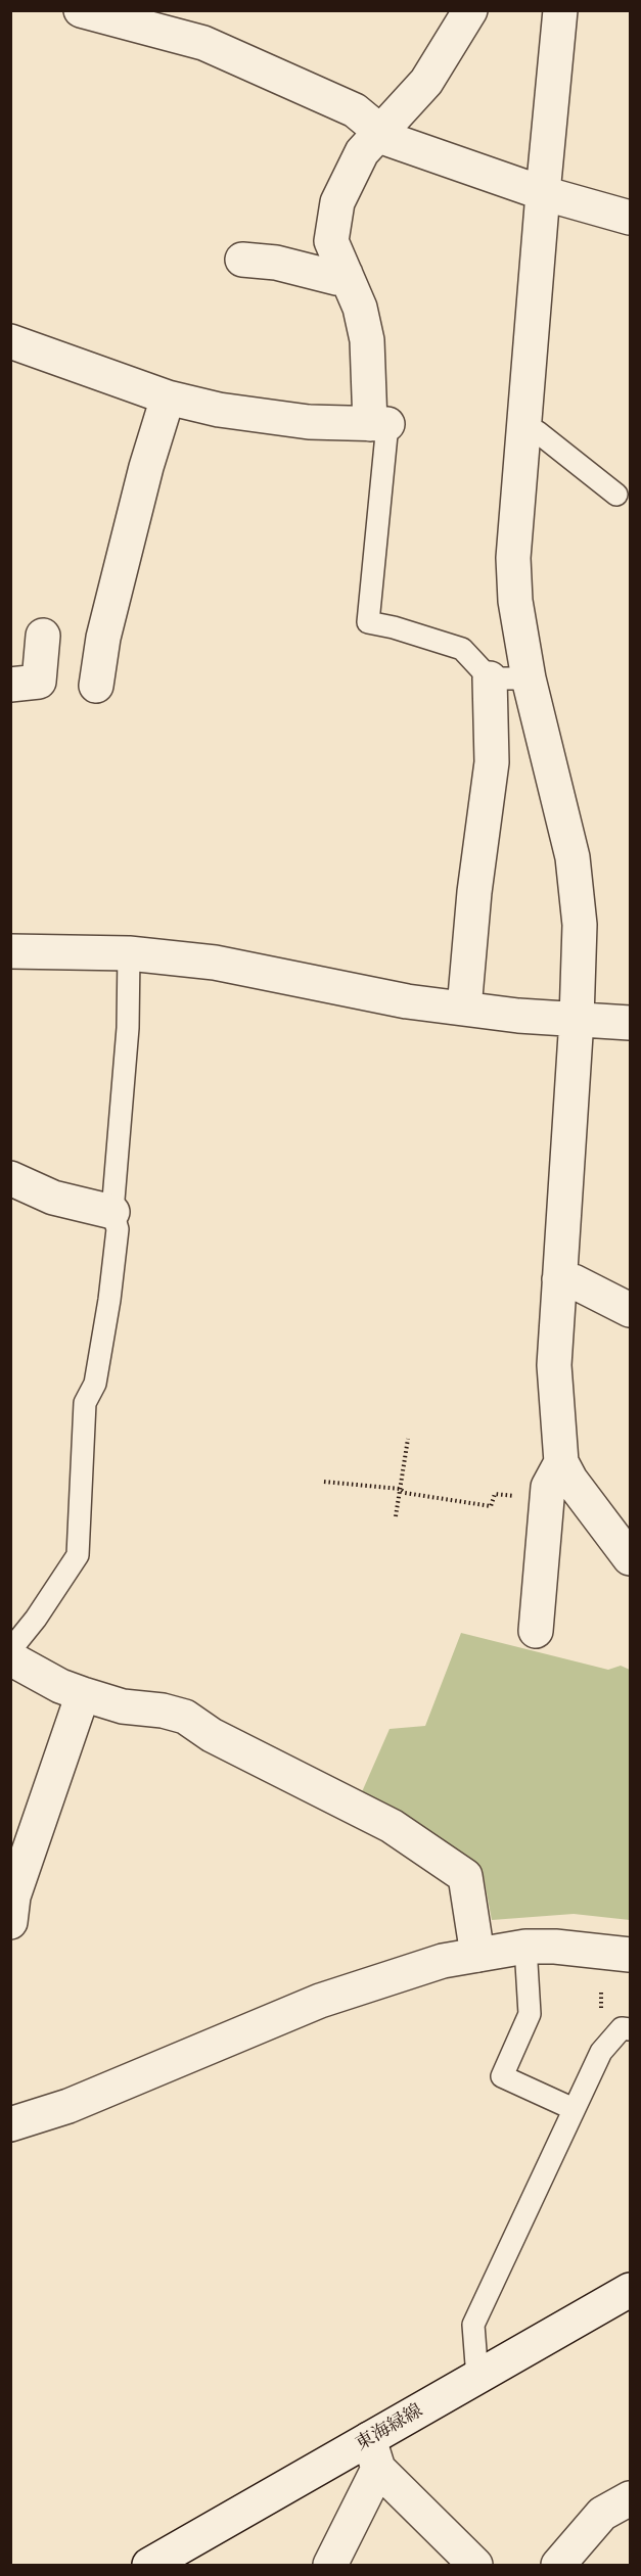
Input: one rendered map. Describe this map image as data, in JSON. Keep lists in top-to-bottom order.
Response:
{
  "streets": {
    "street": ["東海緑線"]
  }
}
